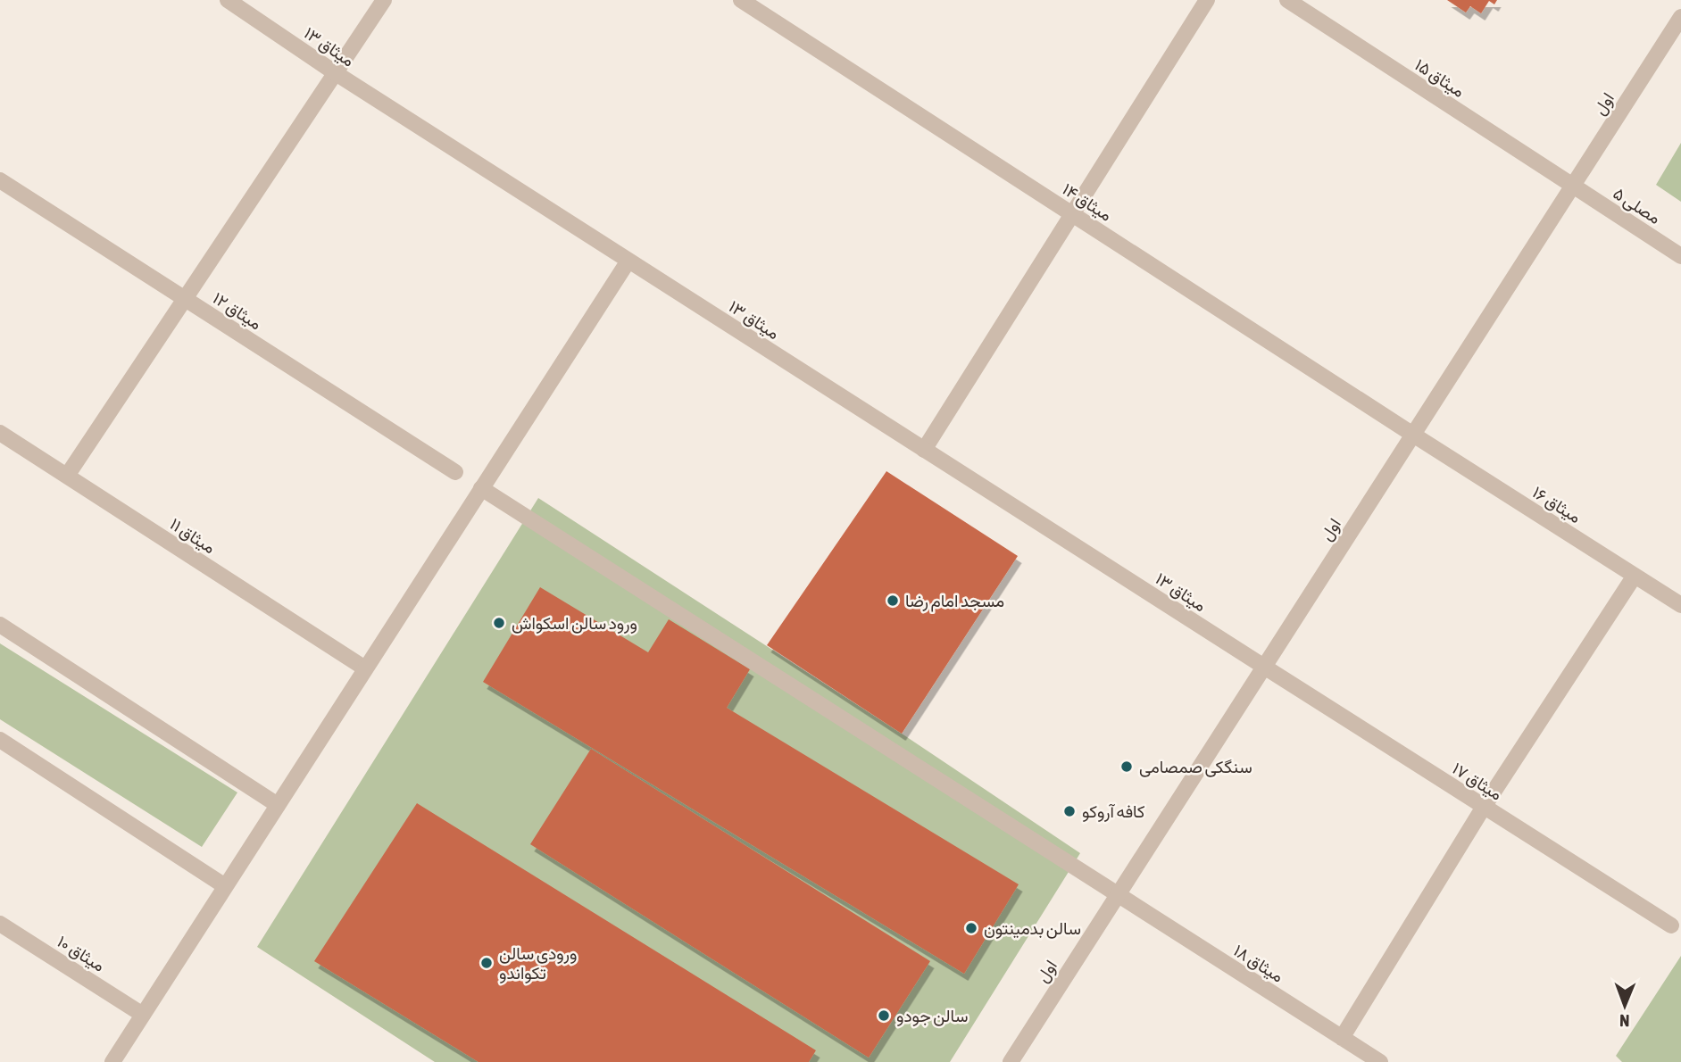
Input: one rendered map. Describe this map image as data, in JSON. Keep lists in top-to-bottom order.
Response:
{
  "streets": {
    "street": [
      "میثاق ۱۳",
      "میثاق ۱۵",
      "اول",
      "میثاق ۱۴",
      "مصلی ۵",
      "میثاق ۱۲",
      "میثاق ۱۶",
      "میثاق ۱۱",
      "میثاق ۱۷",
      "میثاق ۱۰",
      "میثاق ۱۸"
    ]
  },
  "crossings": [
    ["میثاق ۱۳", "اول"],
    ["میثاق ۱۳", "میثاق ۱۷"],
    ["میثاق ۱۵", "اول"],
    ["میثاق ۱۵", "مصلی ۵"],
    ["اول", "میثاق ۱۴"],
    ["اول", "مصلی ۵"],
    ["اول", "میثاق ۱۶"],
    ["اول", "میثاق ۱۷"],
    ["اول", "میثاق ۱۸"],
    ["میثاق ۱۴", "میثاق ۱۶"]
  ],
  "places": [
    "مسجد امام رضا",
    "ورود سالن اسکواش",
    "سنگکی صمصامی",
    "کافه آروکو",
    "سالن بدمینتون",
    "ورودی سالن تکواندو",
    "سالن جودو"
  ],
  "north": "bottom"
}
